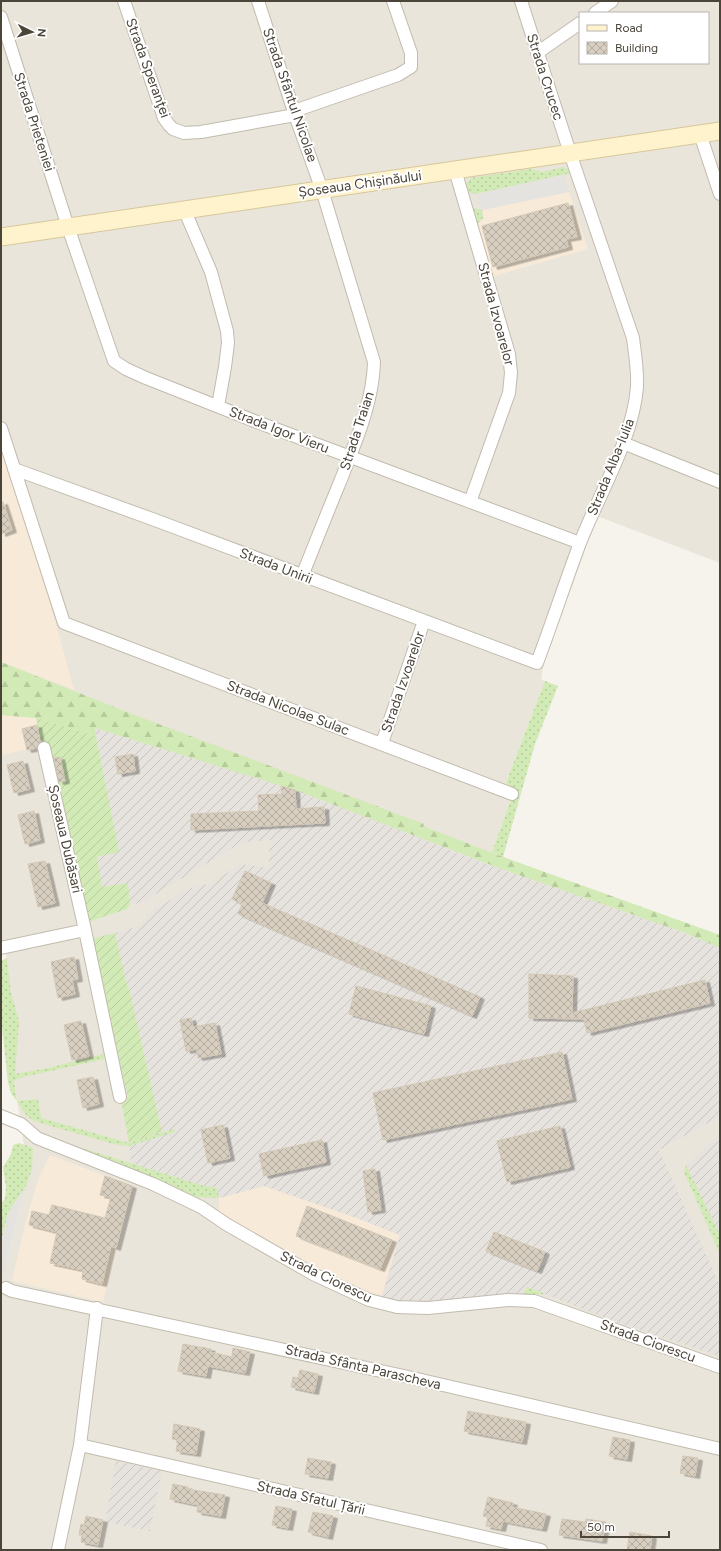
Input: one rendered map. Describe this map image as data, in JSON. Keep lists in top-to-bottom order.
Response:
{
  "streets": {
    "street": [
      "Strada Speranţei",
      "Strada Crucec",
      "Strada Sfântul Nicolae",
      "Strada Prieteniei",
      "Șoseaua Chișinăului",
      "Strada Izvoarelor",
      "Strada Igor Vieru",
      "Strada Traian",
      "Strada Alba-Iulia",
      "Strada Unirii",
      "Strada Nicolae Sulac",
      "Șoseaua Dubăsari",
      "Strada Ciorescu",
      "Strada Sfânta Parascheva",
      "Strada Sfatul Țării"
    ]
  },
  "crossings": [
    ["Strada Speranţei", "Strada Sfântul Nicolae"],
    ["Strada Crucec", "Șoseaua Chișinăului"],
    ["Strada Crucec", "Strada Alba-Iulia"],
    ["Strada Sfântul Nicolae", "Șoseaua Chișinăului"],
    ["Strada Sfântul Nicolae", "Strada Traian"],
    ["Strada Prieteniei", "Șoseaua Chișinăului"],
    ["Strada Prieteniei", "Strada Igor Vieru"],
    ["Șoseaua Chișinăului", "Strada Izvoarelor"],
    ["Șoseaua Chișinăului", "Strada Igor Vieru"],
    ["Șoseaua Chișinăului", "Strada Traian"],
    ["Șoseaua Chișinăului", "Strada Alba-Iulia"],
    ["Strada Izvoarelor", "Strada Igor Vieru"],
    ["Strada Izvoarelor", "Strada Unirii"],
    ["Strada Izvoarelor", "Strada Nicolae Sulac"],
    ["Strada Igor Vieru", "Strada Traian"],
    ["Strada Igor Vieru", "Strada Alba-Iulia"],
    ["Strada Traian", "Strada Unirii"],
    ["Strada Alba-Iulia", "Strada Unirii"],
    ["Strada Unirii", "Strada Nicolae Sulac"]
  ],
  "legend": ["Road", "Building"],
  "scale_bar": "50 m",
  "north": "right"
}
